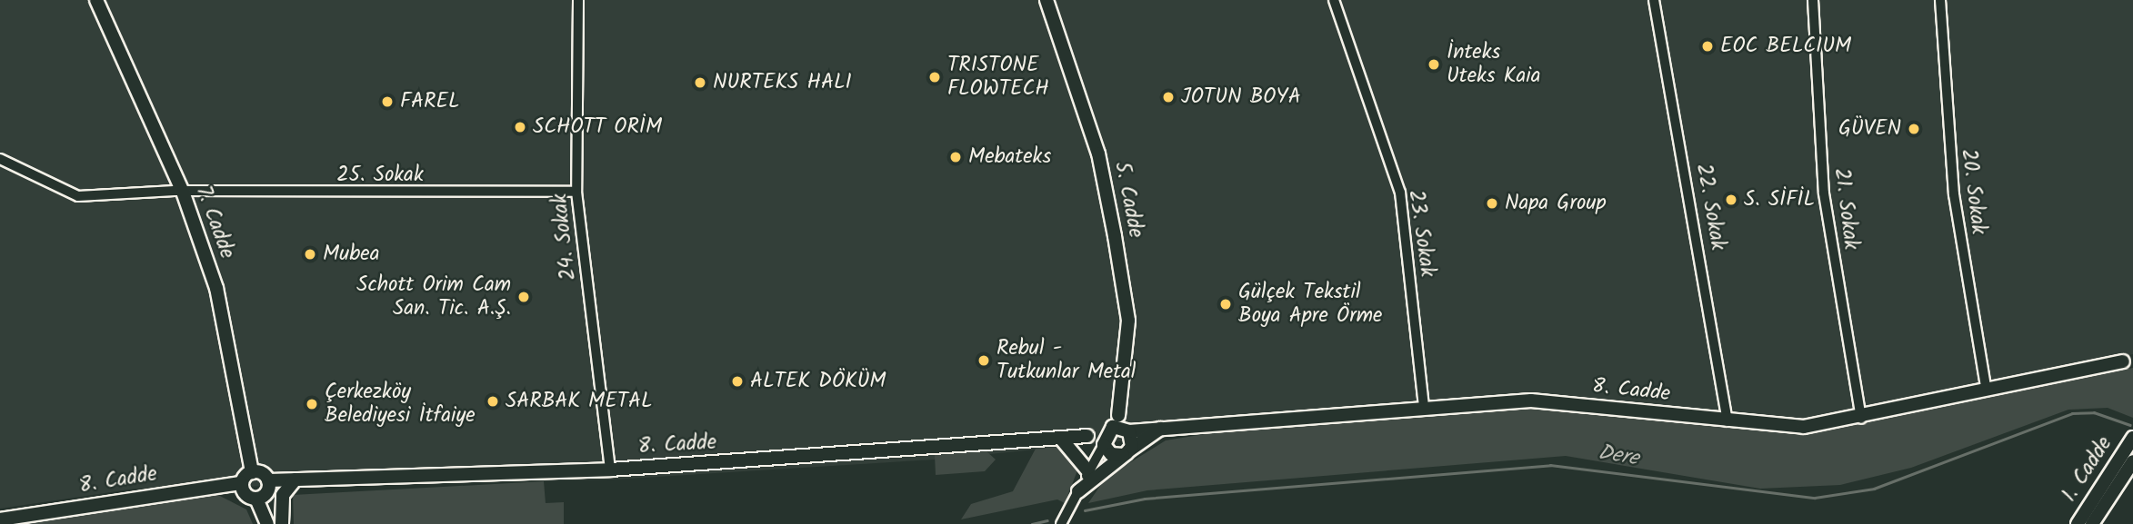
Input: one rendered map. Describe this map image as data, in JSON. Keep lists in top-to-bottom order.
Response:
{
  "streets": {
    "street": [
      "25. Sokak",
      "20. Sokak",
      "5. Cadde",
      "22. Sokak",
      "21. Sokak",
      "7. Cadde",
      "23. Sokak",
      "24. Sokak",
      "8. Cadde",
      "1. Cadde"
    ]
  },
  "crossings": [
    ["25. Sokak", "7. Cadde"],
    ["25. Sokak", "24. Sokak"],
    ["20. Sokak", "8. Cadde"],
    ["5. Cadde", "8. Cadde"],
    ["22. Sokak", "8. Cadde"],
    ["21. Sokak", "8. Cadde"],
    ["23. Sokak", "8. Cadde"],
    ["24. Sokak", "8. Cadde"]
  ],
  "water": ["Dere"],
  "places": [
    "EOC BELCIUM",
    "İnteks Uteks Kaia",
    "TRISTONE FLOWTECH",
    "NURTEKS HALI",
    "JOTUN BOYA",
    "FAREL",
    "SCHOTT ORİM",
    "GÜVEN",
    "Mebateks",
    "S. SİFİL",
    "Napa Group",
    "Mubea",
    "Schott Orim Cam San. Tic. A.Ş.",
    "Gülçek Tekstil Boya Apre Örme",
    "Rebul - Tutkunlar Metal",
    "ALTEK DÖKÜM",
    "SARBAK METAL",
    "Çerkezköy Belediyesi İtfaiye"
  ]
}
